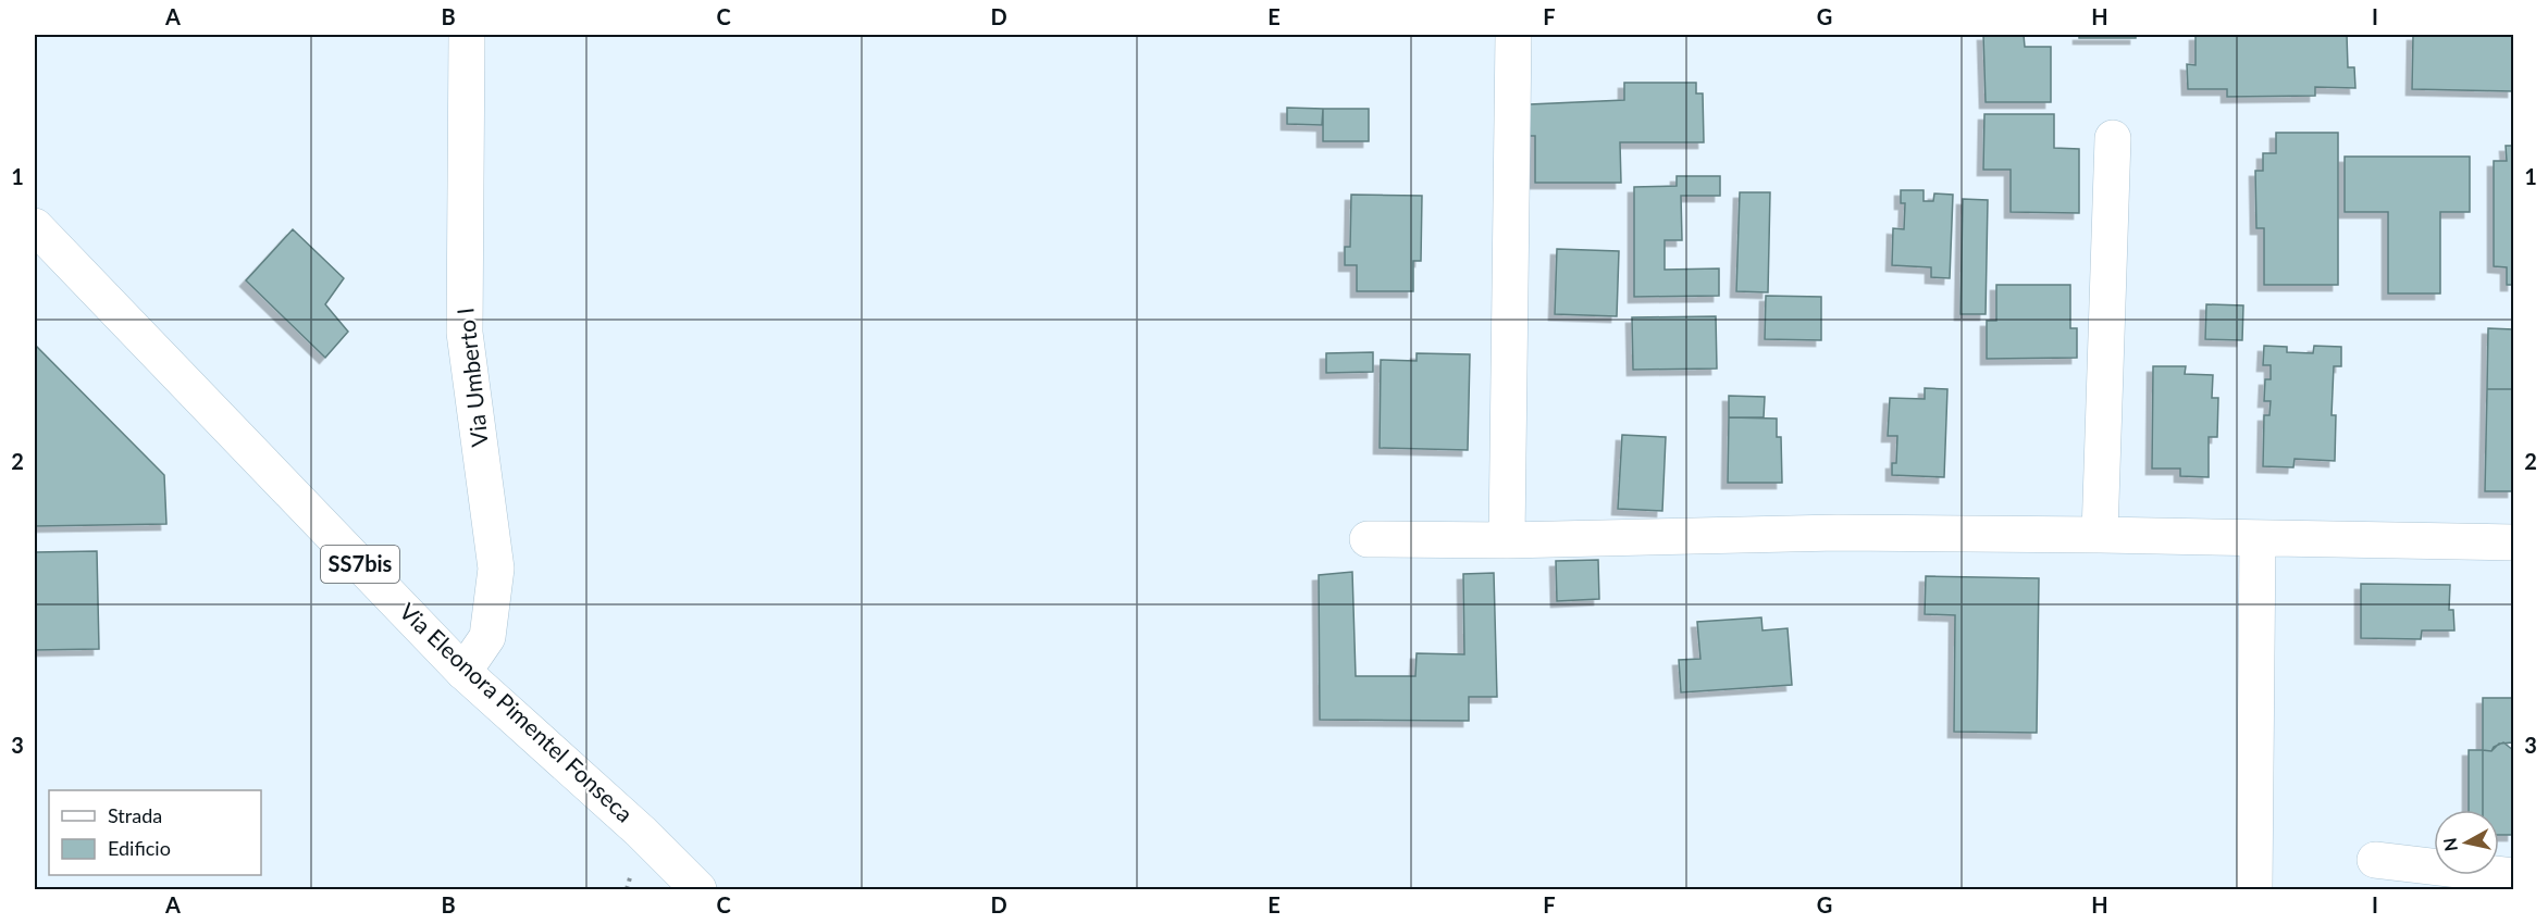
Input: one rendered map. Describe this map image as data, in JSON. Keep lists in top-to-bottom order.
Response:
{
  "streets": {
    "street": ["Via Umberto I", "SS7bis", "Via Eleonora Pimentel Fonseca"]
  },
  "crossings": [
    ["Via Umberto I", "Via Eleonora Pimentel Fonseca"]
  ],
  "legend": ["Strada", "Edificio"],
  "north": "left",
  "grid": {
    "columns": [
      "A",
      "B",
      "C",
      "D",
      "E",
      "F",
      "G",
      "H",
      "I"
    ],
    "rows": ["1", "2", "3"]
  }
}
